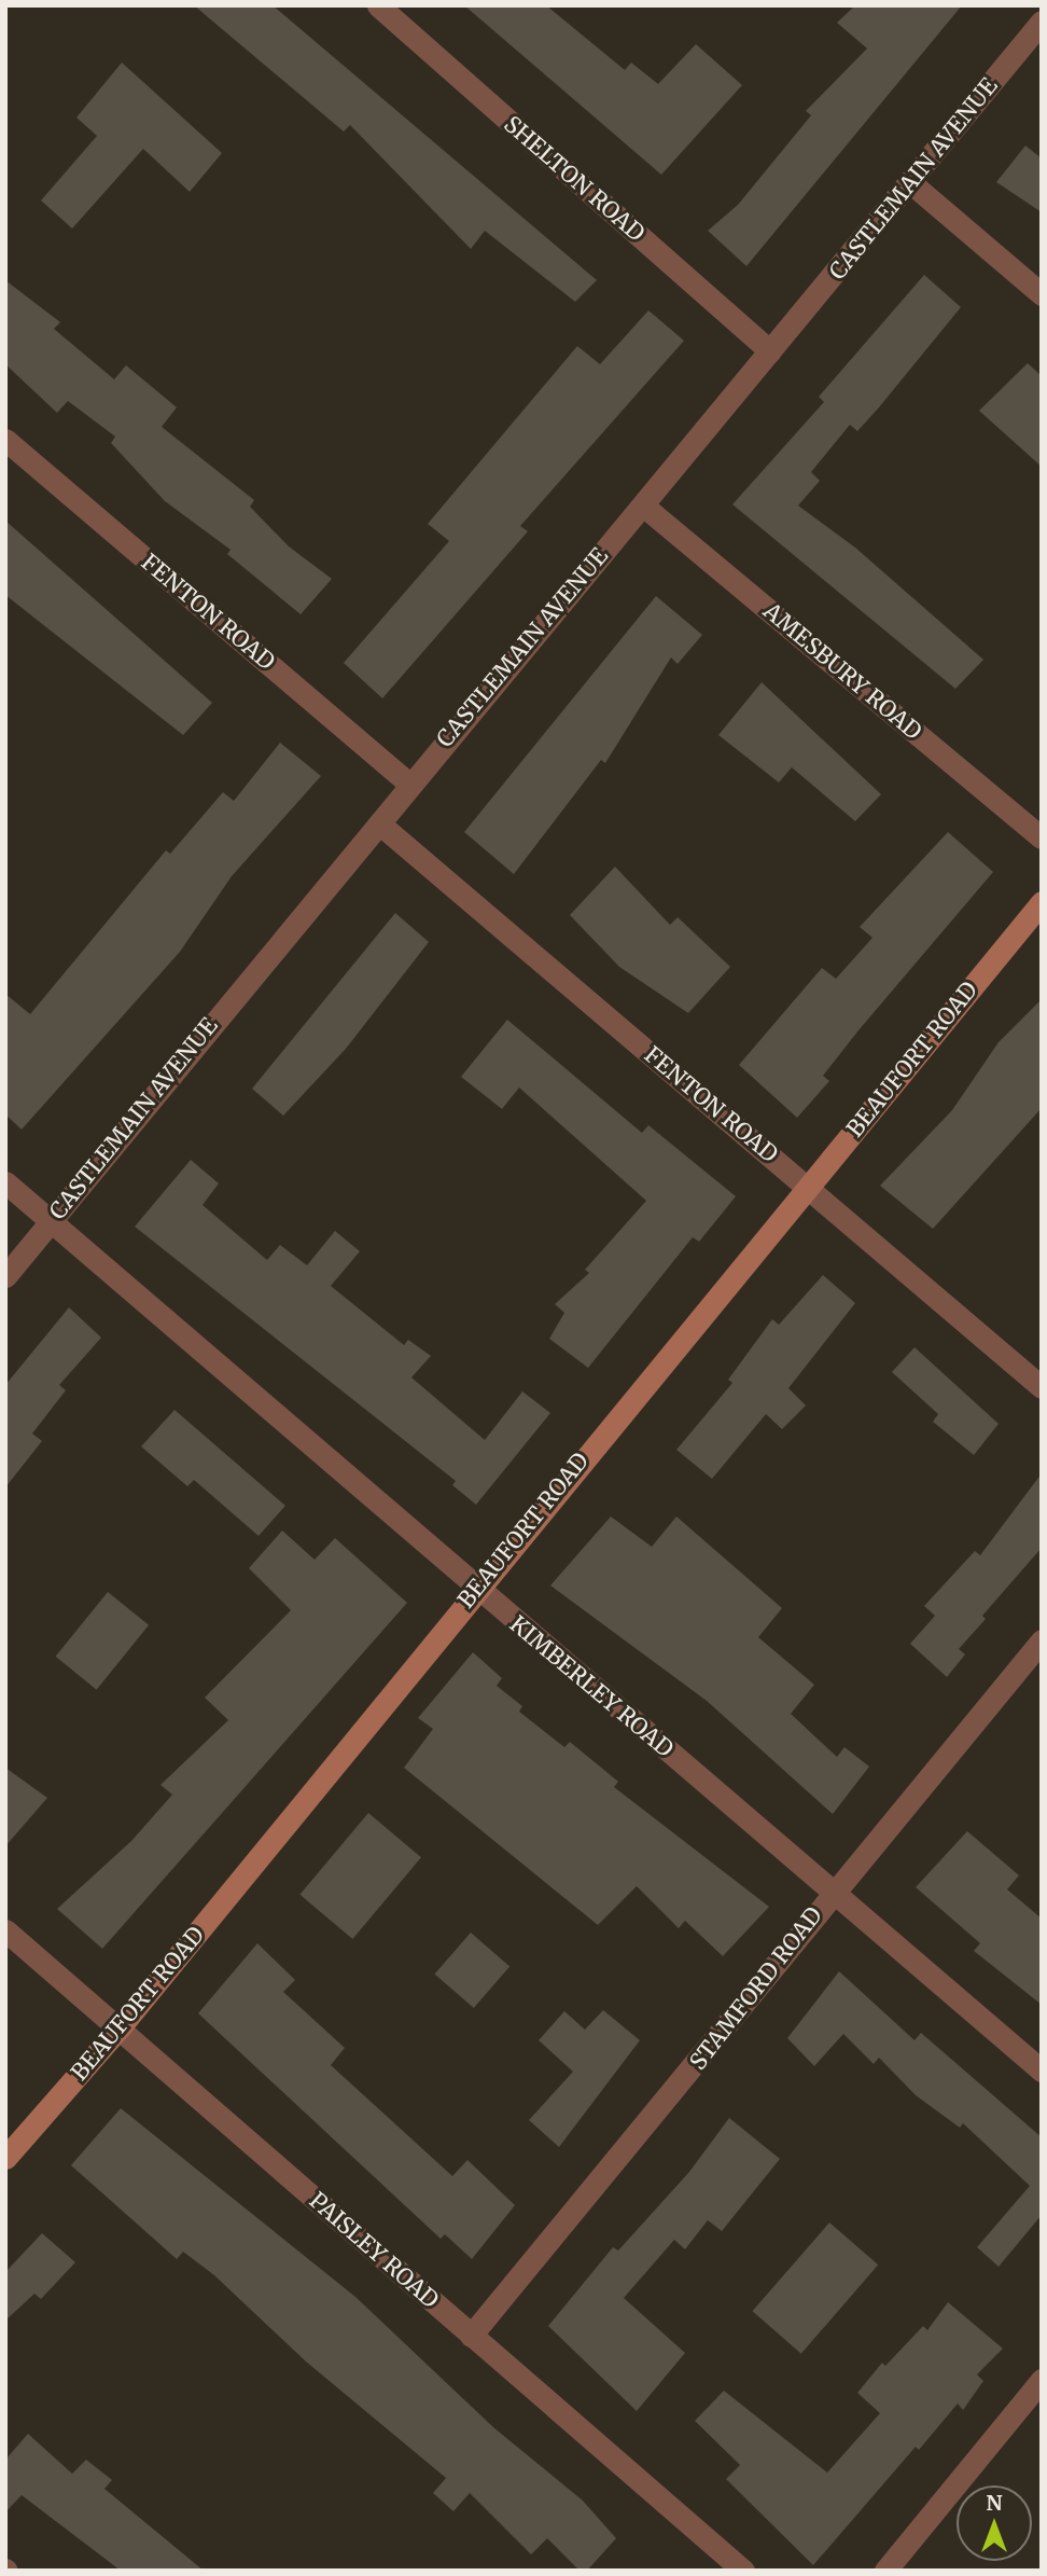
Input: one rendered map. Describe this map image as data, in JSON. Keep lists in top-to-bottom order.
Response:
{
  "streets": {
    "street": [
      "SHELTON ROAD",
      "CASTLEMAIN AVENUE",
      "FENTON ROAD",
      "AMESBURY ROAD",
      "BEAUFORT ROAD",
      "KIMBERLEY ROAD",
      "STAMFORD ROAD",
      "PAISLEY ROAD"
    ]
  },
  "crossings": [
    ["SHELTON ROAD", "CASTLEMAIN AVENUE"],
    ["CASTLEMAIN AVENUE", "FENTON ROAD"],
    ["CASTLEMAIN AVENUE", "AMESBURY ROAD"],
    ["CASTLEMAIN AVENUE", "KIMBERLEY ROAD"],
    ["FENTON ROAD", "BEAUFORT ROAD"],
    ["BEAUFORT ROAD", "KIMBERLEY ROAD"],
    ["BEAUFORT ROAD", "PAISLEY ROAD"],
    ["KIMBERLEY ROAD", "STAMFORD ROAD"],
    ["STAMFORD ROAD", "PAISLEY ROAD"]
  ],
  "north": "top"
}
